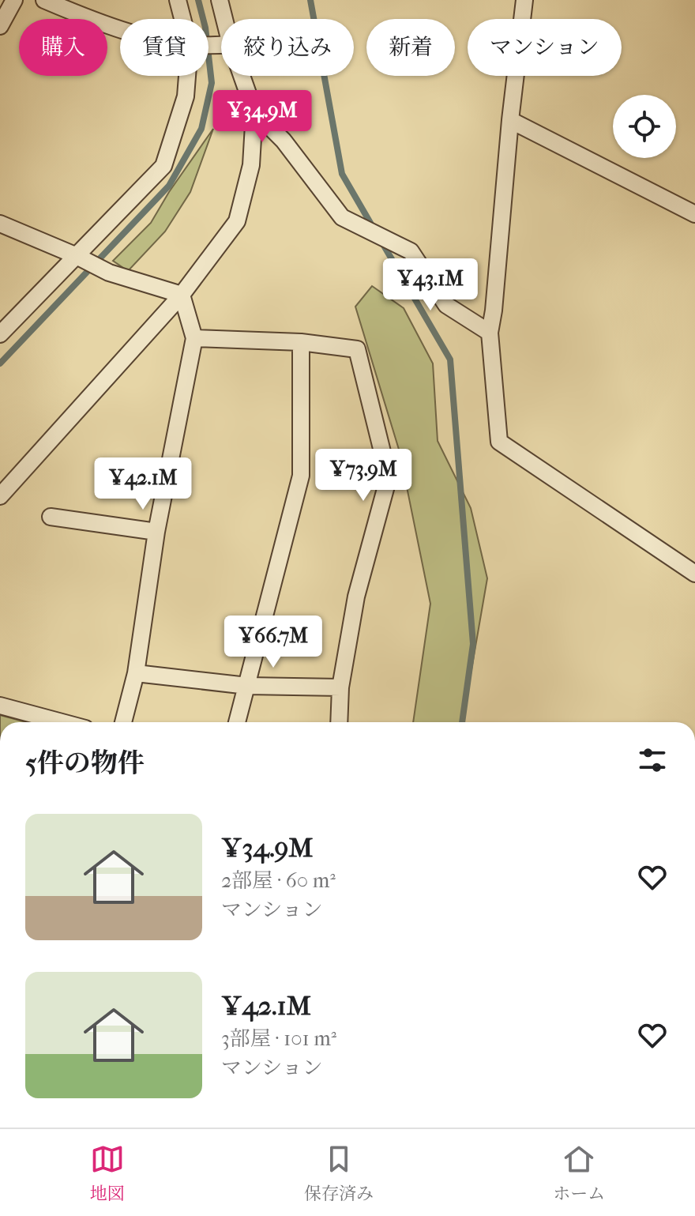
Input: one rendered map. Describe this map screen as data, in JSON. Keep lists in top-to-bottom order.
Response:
{
  "page": {
    "chip": [
      "購入",
      "賃貸",
      "絞り込み",
      "新着",
      "マンション"
    ],
    "price": [
      "¥34.9M",
      "¥43.1M",
      "¥73.9M",
      "¥42.1M",
      "¥66.7M"
    ],
    "heading": "5件の物件",
    "list": [
      {
        "name": "¥34.9M",
        "note": "2部屋 · 60 m² · マンション"
      },
      {
        "name": "¥42.1M",
        "note": "3部屋 · 101 m² · マンション"
      }
    ],
    "tabs": ["地図", "保存済み", "ホーム"]
  }
}
